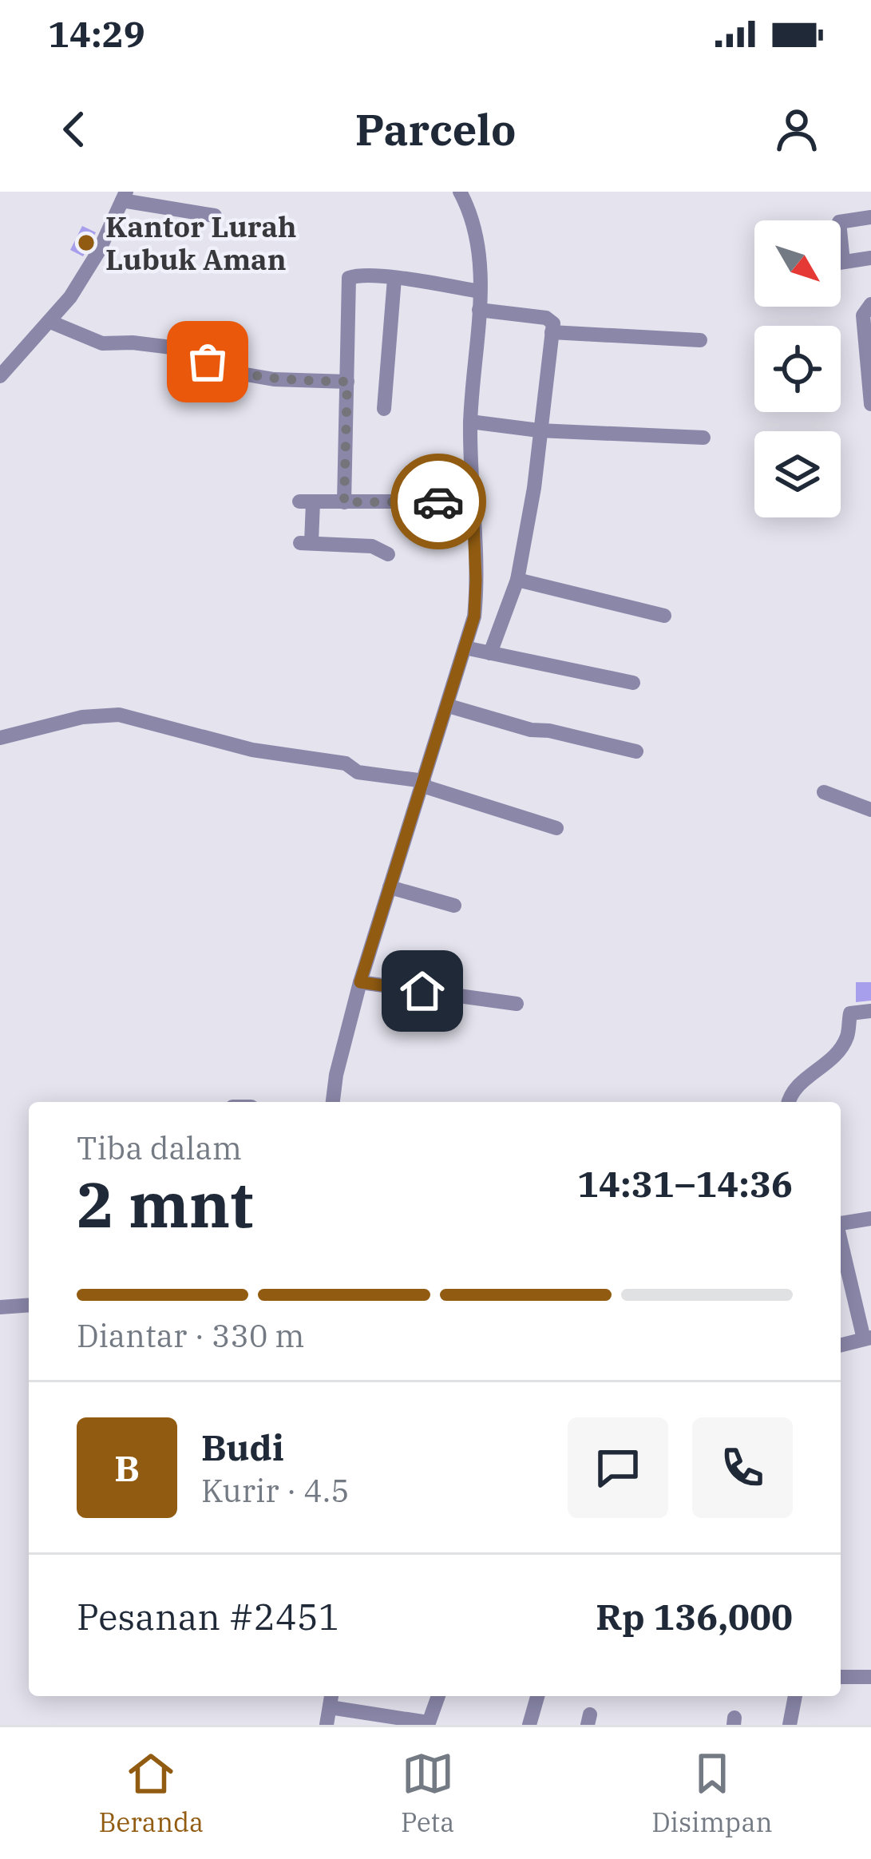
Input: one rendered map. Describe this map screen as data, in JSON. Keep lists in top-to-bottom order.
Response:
{
  "places": ["Kantor Lurah Lubuk Aman"],
  "north": "bottom right",
  "page": {
    "status": "14:29",
    "header": "Parcelo",
    "heading": ["2 mnt", "Tiba dalam", "14:31–14:36"],
    "panel": [
      "Budi",
      "Kurir · 4.5",
      "Pesanan #2451",
      "Rp 136,000"
    ],
    "bar": "Diantar · 330 m",
    "round": "B",
    "tabs": ["Beranda", "Peta", "Disimpan"]
  }
}
